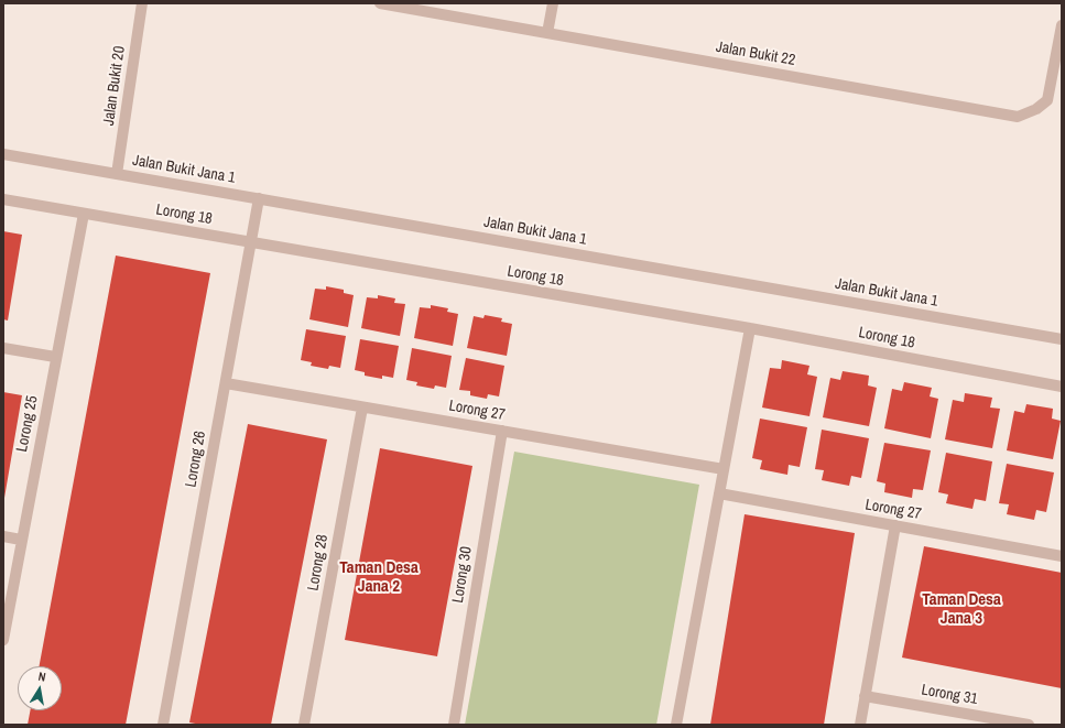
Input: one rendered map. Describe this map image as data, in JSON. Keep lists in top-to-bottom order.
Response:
{
  "streets": {
    "street": [
      "Jalan Bukit 22",
      "Jalan Bukit 20",
      "Jalan Bukit Jana 1",
      "Lorong 18",
      "Lorong 27",
      "Lorong 25",
      "Lorong 26",
      "Lorong 28",
      "Lorong 30",
      "Lorong 31"
    ]
  },
  "crossings": [
    ["Jalan Bukit 20", "Jalan Bukit Jana 1"],
    ["Jalan Bukit Jana 1", "Lorong 26"],
    ["Lorong 18", "Lorong 25"],
    ["Lorong 18", "Lorong 26"],
    ["Lorong 27", "Lorong 26"],
    ["Lorong 27", "Lorong 28"],
    ["Lorong 27", "Lorong 30"]
  ],
  "districts": ["Taman Desa Jana 2", "Taman Desa Jana 3"],
  "north": "top"
}
